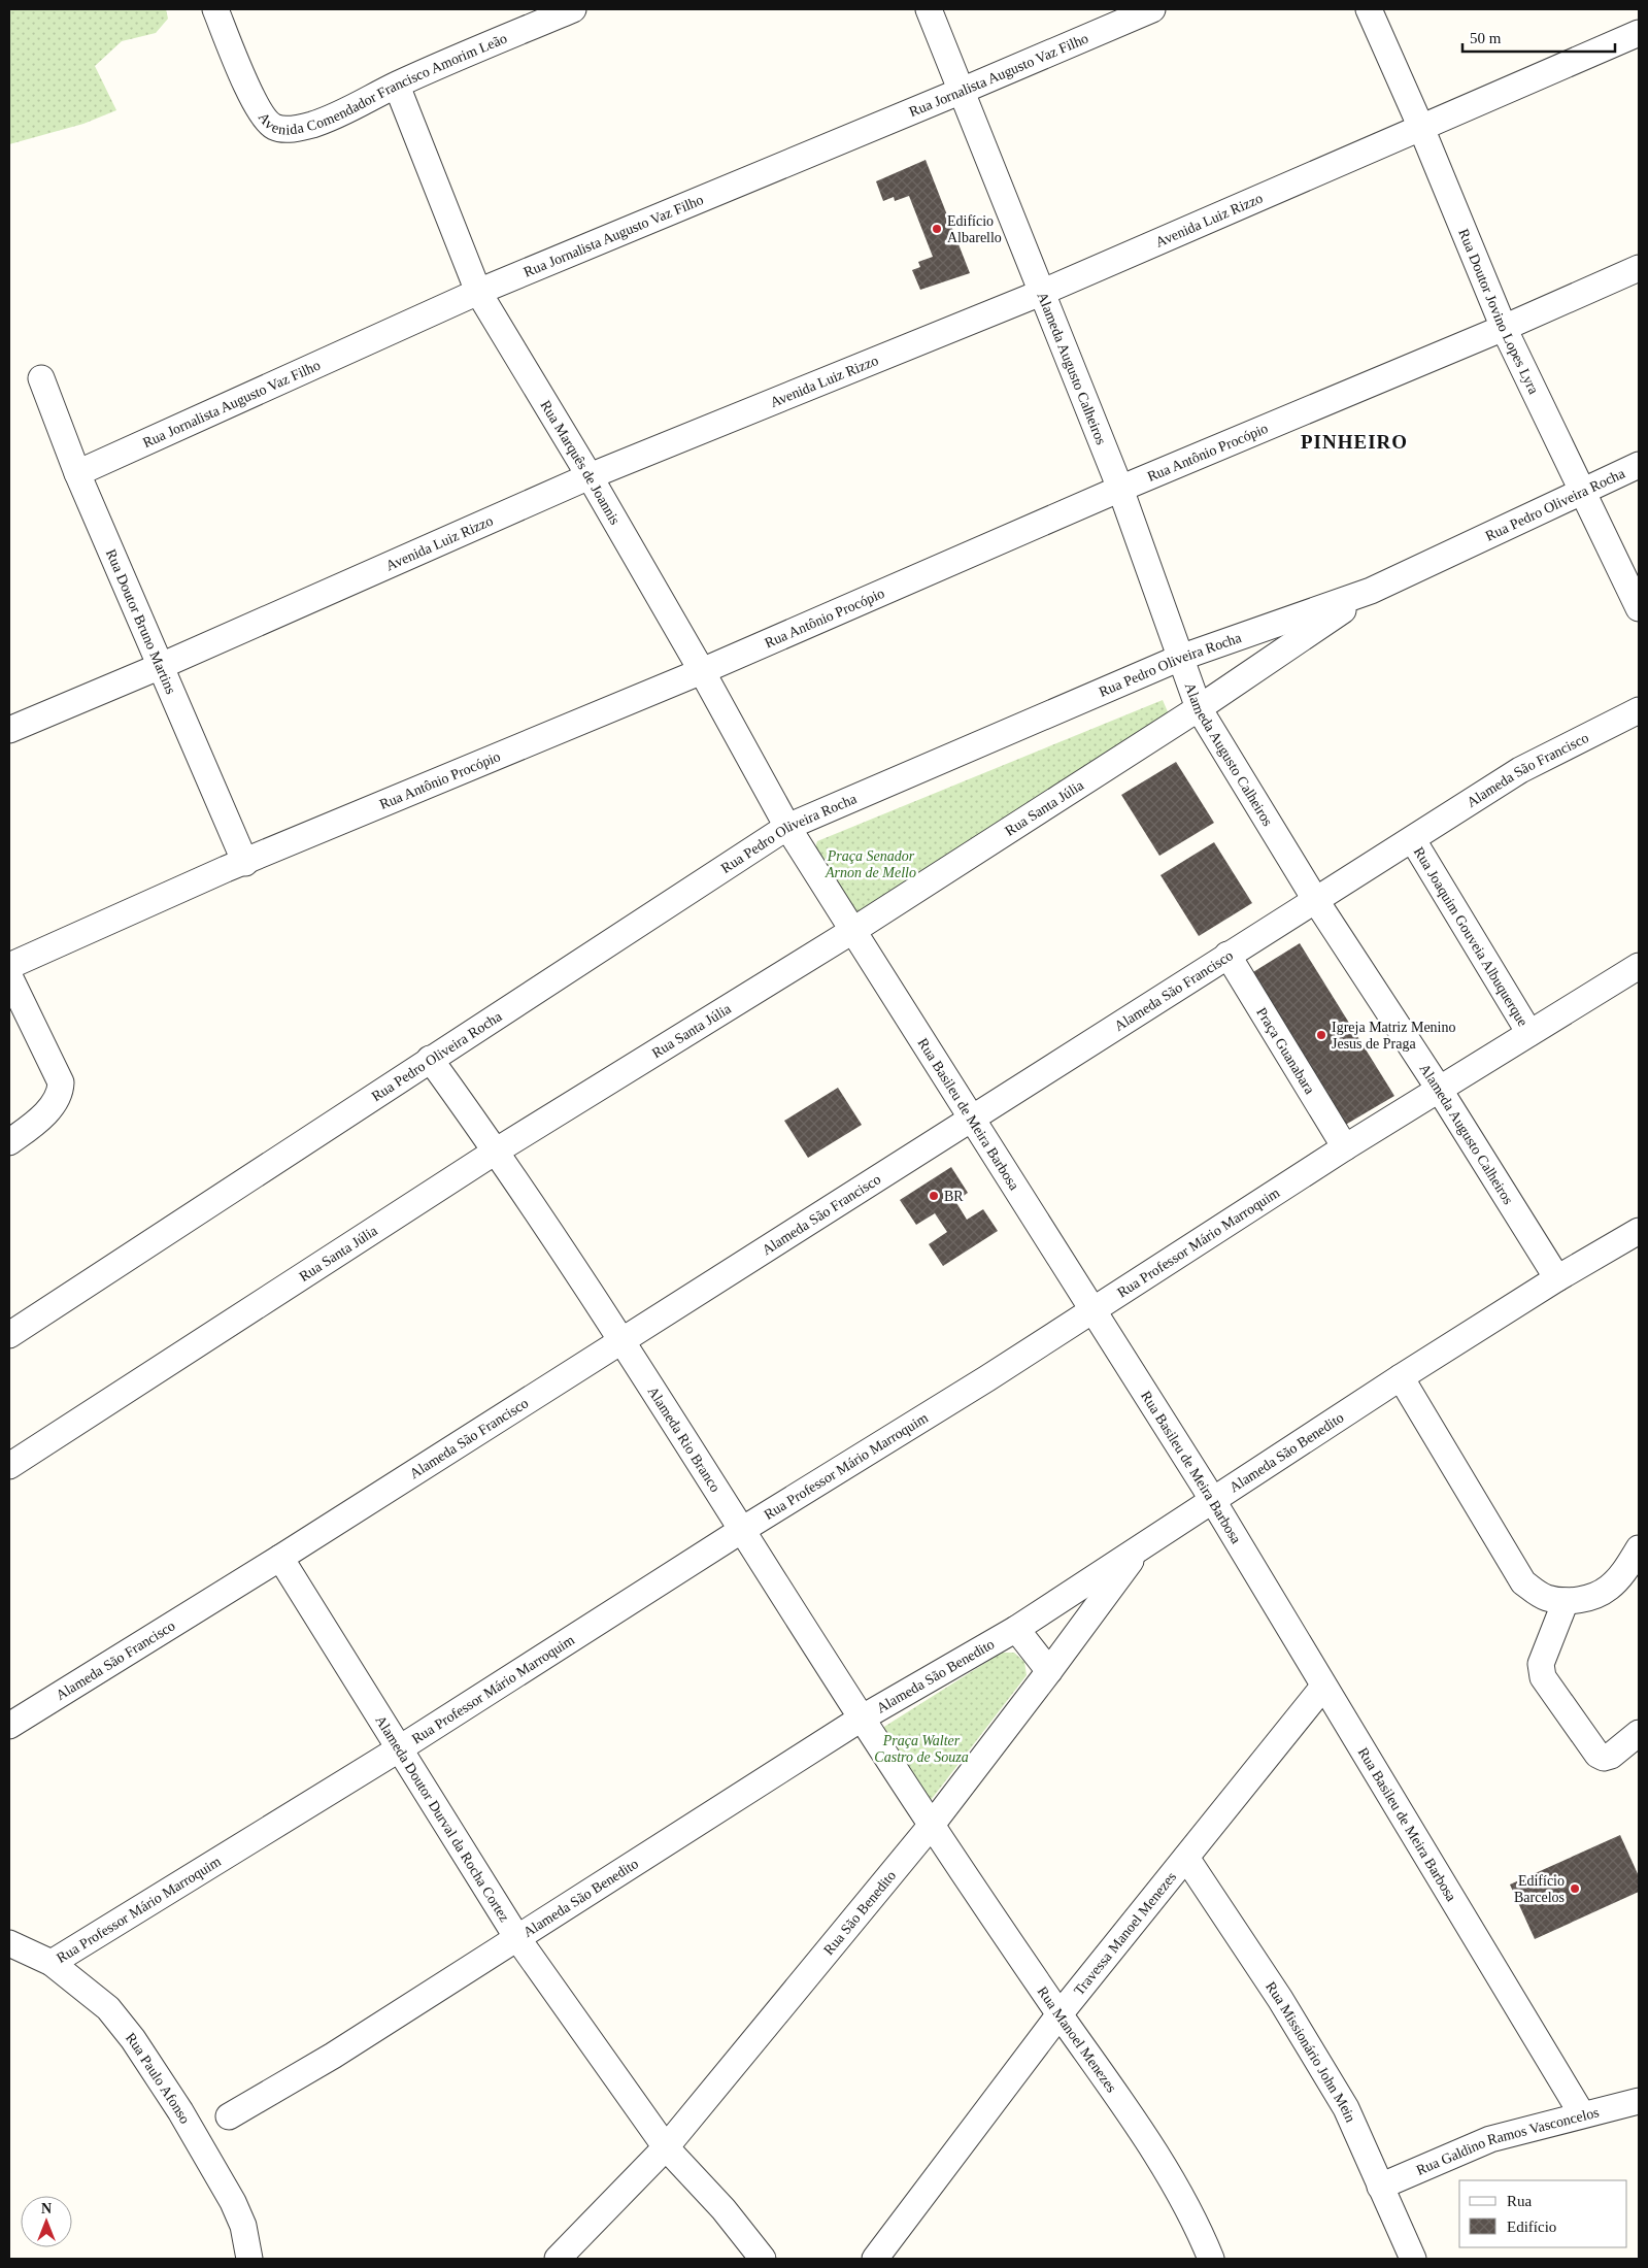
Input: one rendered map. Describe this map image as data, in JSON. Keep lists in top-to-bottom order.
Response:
{
  "streets": {
    "street": [
      "Avenida Comendador Francisco Amorim Leão",
      "Rua Jornalista Augusto Vaz Filho",
      "Avenida Luiz Rizzo",
      "Rua Doutor Jovino Lopes Lyra",
      "Alameda Augusto Calheiros",
      "Rua Antônio Procópio",
      "Rua Marquês de Joannis",
      "Rua Pedro Oliveira Rocha",
      "Rua Doutor Bruno Martins",
      "Alameda São Francisco",
      "Rua Santa Júlia",
      "Rua Joaquim Gouveia Albuquerque",
      "Praça Guanabara",
      "Rua Basileu de Meira Barbosa",
      "Rua Professor Mário Marroquim",
      "Alameda Rio Branco",
      "Alameda São Benedito",
      "Alameda Doutor Durval da Rocha Cortez",
      "Rua São Benedito",
      "Travessa Manoel Menezes",
      "Rua Manoel Menezes",
      "Rua Missionário John Mein",
      "Rua Paulo Afonso",
      "Rua Galdino Ramos Vasconcelos"
    ]
  },
  "crossings": [
    ["Avenida Comendador Francisco Amorim Leão", "Rua Marquês de Joannis"],
    ["Rua Jornalista Augusto Vaz Filho", "Alameda Augusto Calheiros"],
    ["Rua Jornalista Augusto Vaz Filho", "Rua Marquês de Joannis"],
    ["Rua Jornalista Augusto Vaz Filho", "Rua Doutor Bruno Martins"],
    ["Avenida Luiz Rizzo", "Rua Doutor Jovino Lopes Lyra"],
    ["Avenida Luiz Rizzo", "Alameda Augusto Calheiros"],
    ["Avenida Luiz Rizzo", "Rua Marquês de Joannis"],
    ["Avenida Luiz Rizzo", "Rua Doutor Bruno Martins"],
    ["Rua Doutor Jovino Lopes Lyra", "Rua Antônio Procópio"],
    ["Rua Doutor Jovino Lopes Lyra", "Rua Pedro Oliveira Rocha"],
    ["Alameda Augusto Calheiros", "Rua Antônio Procópio"],
    ["Alameda Augusto Calheiros", "Rua Pedro Oliveira Rocha"],
    ["Alameda Augusto Calheiros", "Alameda São Francisco"],
    ["Alameda Augusto Calheiros", "Rua Santa Júlia"],
    ["Alameda Augusto Calheiros", "Rua Professor Mário Marroquim"],
    ["Alameda Augusto Calheiros", "Alameda São Benedito"],
    ["Rua Antônio Procópio", "Rua Marquês de Joannis"],
    ["Rua Antônio Procópio", "Rua Doutor Bruno Martins"],
    ["Rua Marquês de Joannis", "Rua Pedro Oliveira Rocha"],
    ["Rua Marquês de Joannis", "Rua Basileu de Meira Barbosa"],
    ["Rua Pedro Oliveira Rocha", "Rua Santa Júlia"],
    ["Rua Pedro Oliveira Rocha", "Rua Basileu de Meira Barbosa"],
    ["Rua Pedro Oliveira Rocha", "Alameda Rio Branco"],
    ["Alameda São Francisco", "Rua Joaquim Gouveia Albuquerque"],
    ["Alameda São Francisco", "Praça Guanabara"],
    ["Alameda São Francisco", "Rua Basileu de Meira Barbosa"],
    ["Alameda São Francisco", "Alameda Rio Branco"],
    ["Alameda São Francisco", "Alameda Doutor Durval da Rocha Cortez"],
    ["Rua Santa Júlia", "Rua Basileu de Meira Barbosa"],
    ["Rua Santa Júlia", "Alameda Rio Branco"],
    ["Rua Joaquim Gouveia Albuquerque", "Rua Professor Mário Marroquim"],
    ["Praça Guanabara", "Rua Professor Mário Marroquim"],
    ["Rua Basileu de Meira Barbosa", "Rua Professor Mário Marroquim"],
    ["Rua Basileu de Meira Barbosa", "Alameda São Benedito"],
    ["Rua Basileu de Meira Barbosa", "Travessa Manoel Menezes"],
    ["Rua Basileu de Meira Barbosa", "Rua Galdino Ramos Vasconcelos"],
    ["Rua Professor Mário Marroquim", "Alameda Rio Branco"],
    ["Rua Professor Mário Marroquim", "Alameda Doutor Durval da Rocha Cortez"],
    ["Rua Professor Mário Marroquim", "Rua Paulo Afonso"],
    ["Alameda Rio Branco", "Alameda São Benedito"],
    ["Alameda Rio Branco", "Rua São Benedito"],
    ["Alameda Rio Branco", "Rua Manoel Menezes"],
    ["Alameda São Benedito", "Alameda Doutor Durval da Rocha Cortez"],
    ["Alameda São Benedito", "Rua São Benedito"],
    ["Alameda Doutor Durval da Rocha Cortez", "Rua São Benedito"],
    ["Rua São Benedito", "Rua Manoel Menezes"],
    ["Travessa Manoel Menezes", "Rua Manoel Menezes"],
    ["Travessa Manoel Menezes", "Rua Missionário John Mein"],
    ["Rua Missionário John Mein", "Rua Galdino Ramos Vasconcelos"]
  ],
  "districts": ["PINHEIRO"],
  "parks": ["Praça Senador Arnon de Mello", "Praça Walter Castro de Souza"],
  "places": [
    "Edifício Albarello",
    "Igreja Matriz Menino Jesus de Praga",
    "BR",
    "Edifício Barcelos"
  ],
  "legend": ["Rua", "Edifício"],
  "scale_bar": "50 m",
  "north": "top"
}
